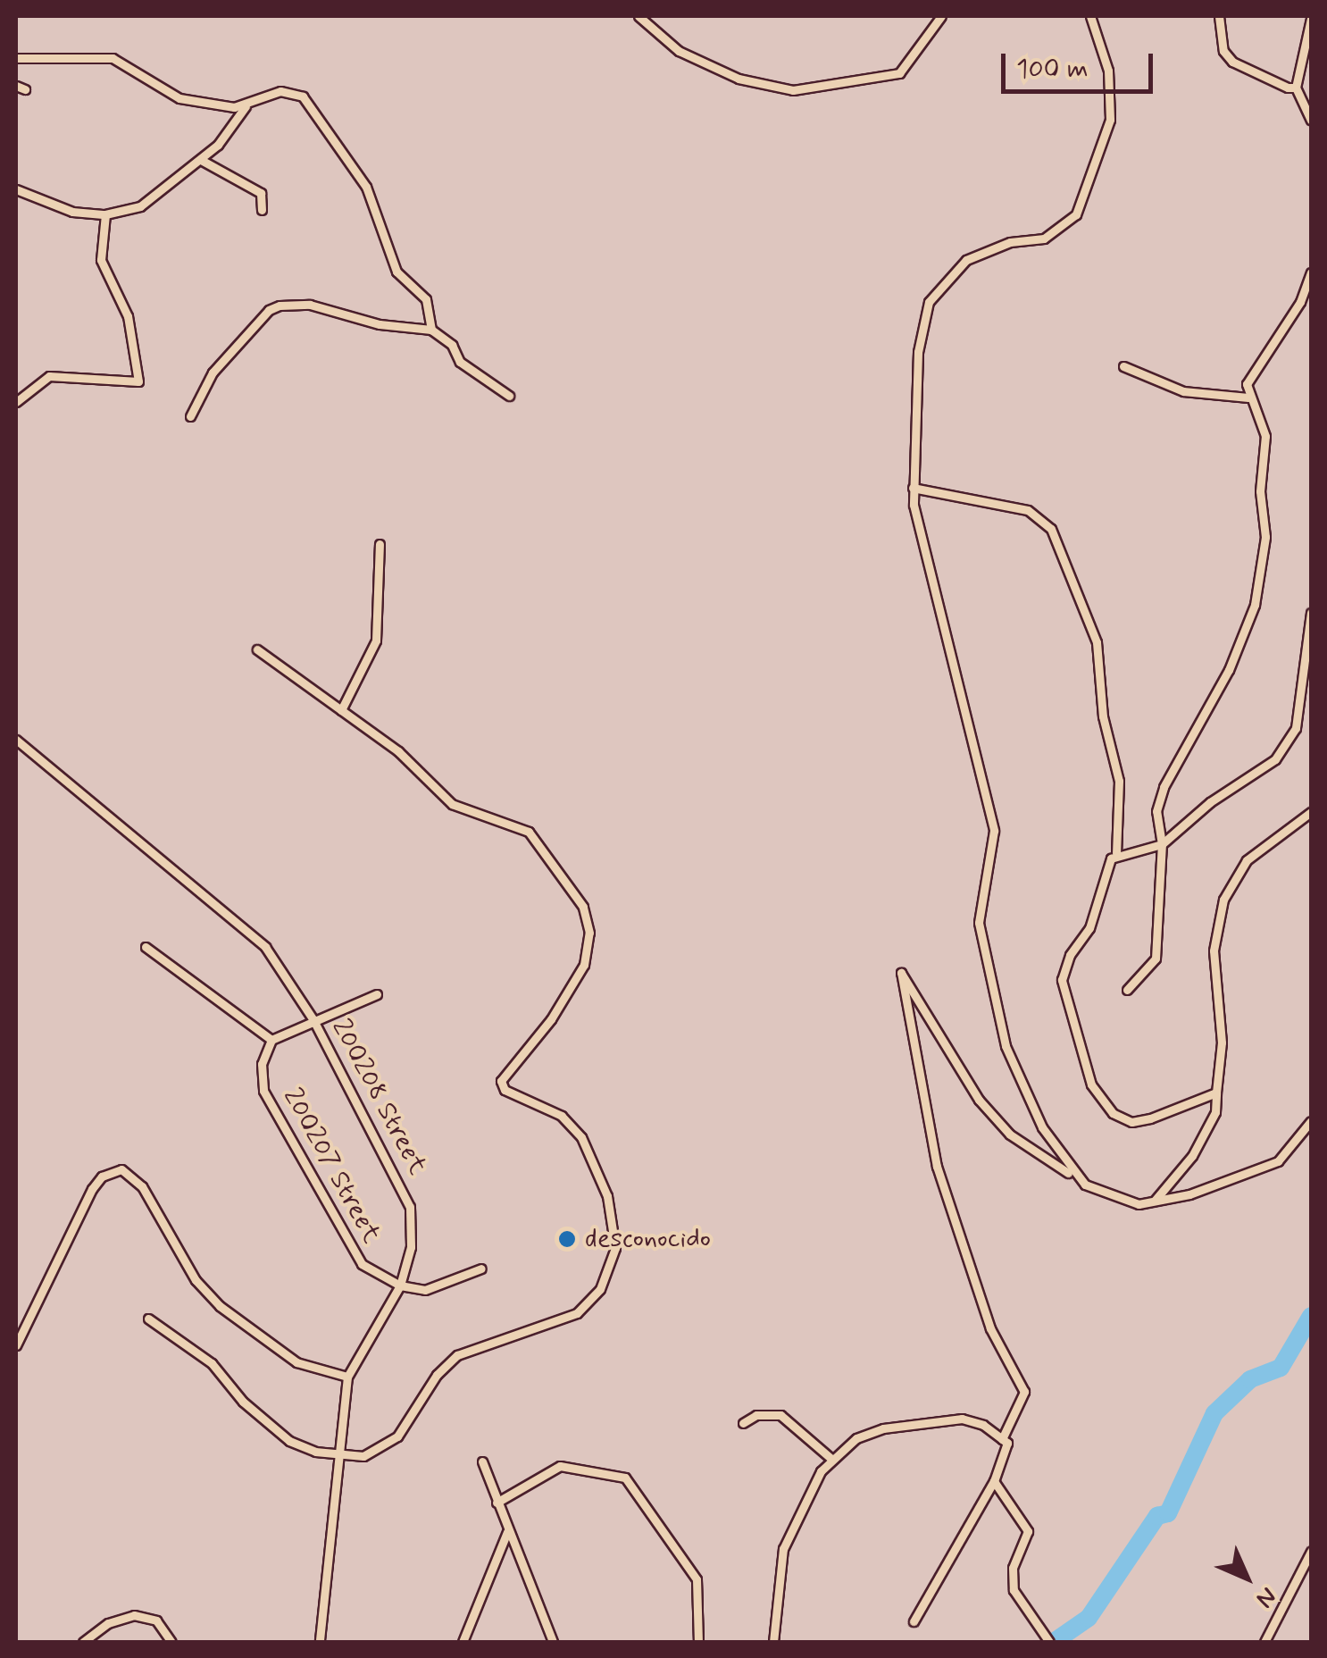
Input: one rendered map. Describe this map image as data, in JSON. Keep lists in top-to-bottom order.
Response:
{
  "streets": {
    "street": ["200208 Street", "200207 Street"]
  },
  "crossings": [
    ["200208 Street", "200207 Street"]
  ],
  "places": ["desconocido"],
  "scale_bar": "100 m",
  "north": "bottom right"
}
